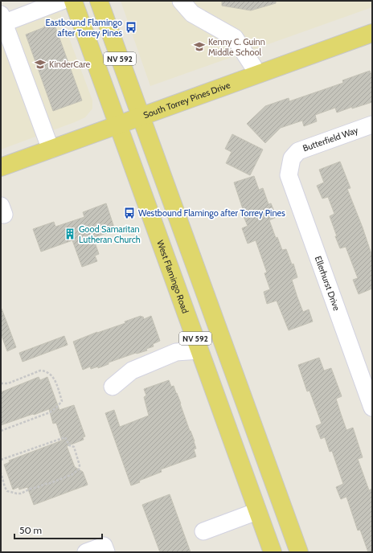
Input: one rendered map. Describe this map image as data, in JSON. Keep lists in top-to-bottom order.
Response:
{
  "streets": {
    "main road": ["NV 592", "South Torrey Pines Drive", "West Flamingo Road"],
    "street": ["Butterfield Way", "Ellerhurst Drive"]
  },
  "crossings": [
    ["NV 592", "South Torrey Pines Drive"],
    ["South Torrey Pines Drive", "West Flamingo Road"],
    ["Butterfield Way", "Ellerhurst Drive"]
  ],
  "places": {
    "bus stop": ["Eastbound Flamingo after Torrey Pines", "Westbound Flamingo after Torrey Pines"],
    "school or university": ["Kenny C. Guinn Middle School", "KinderCare"],
    "building": ["Good Samaritan Lutheran Church"]
  },
  "scale_bar": "50 m"
}
